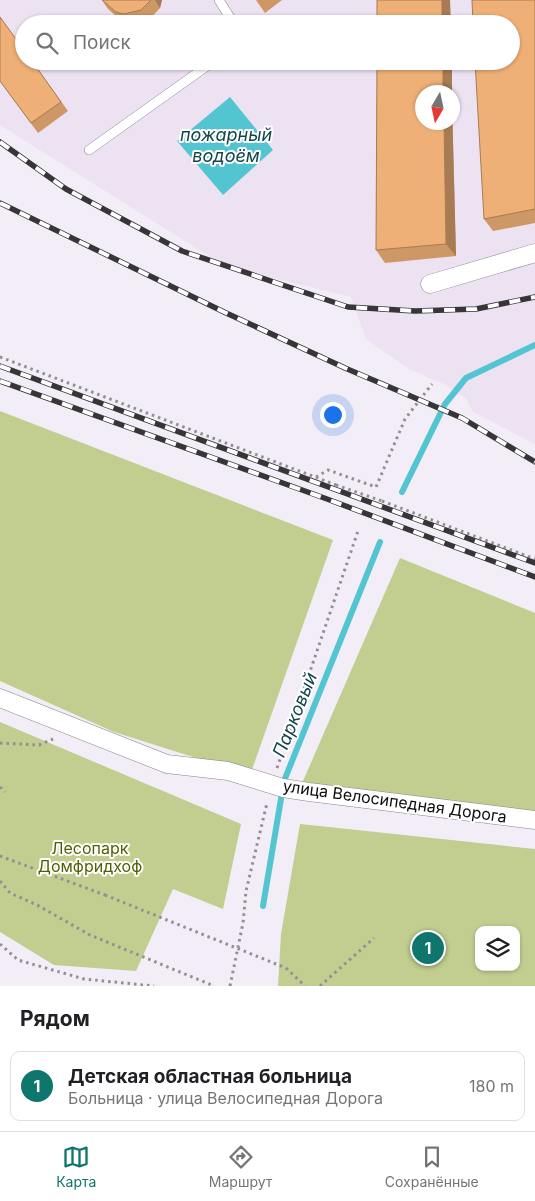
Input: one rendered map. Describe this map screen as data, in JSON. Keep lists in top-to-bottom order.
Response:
{
  "streets": {
    "street": ["улица Велосипедная Дорога"]
  },
  "water": ["пожарный водоём", "Парковый"],
  "parks": ["Лесопарк Домфридхоф"],
  "north": "bottom",
  "page": {
    "search": "Поиск",
    "pins": "1",
    "heading": "Рядом",
    "list": [
      {
        "mark": "1",
        "name": "Детская областная больница",
        "note": "Больница · улица Велосипедная Дорога",
        "value": "180 m"
      }
    ],
    "nav": ["Карта", "Маршрут", "Сохранённые"]
  }
}
